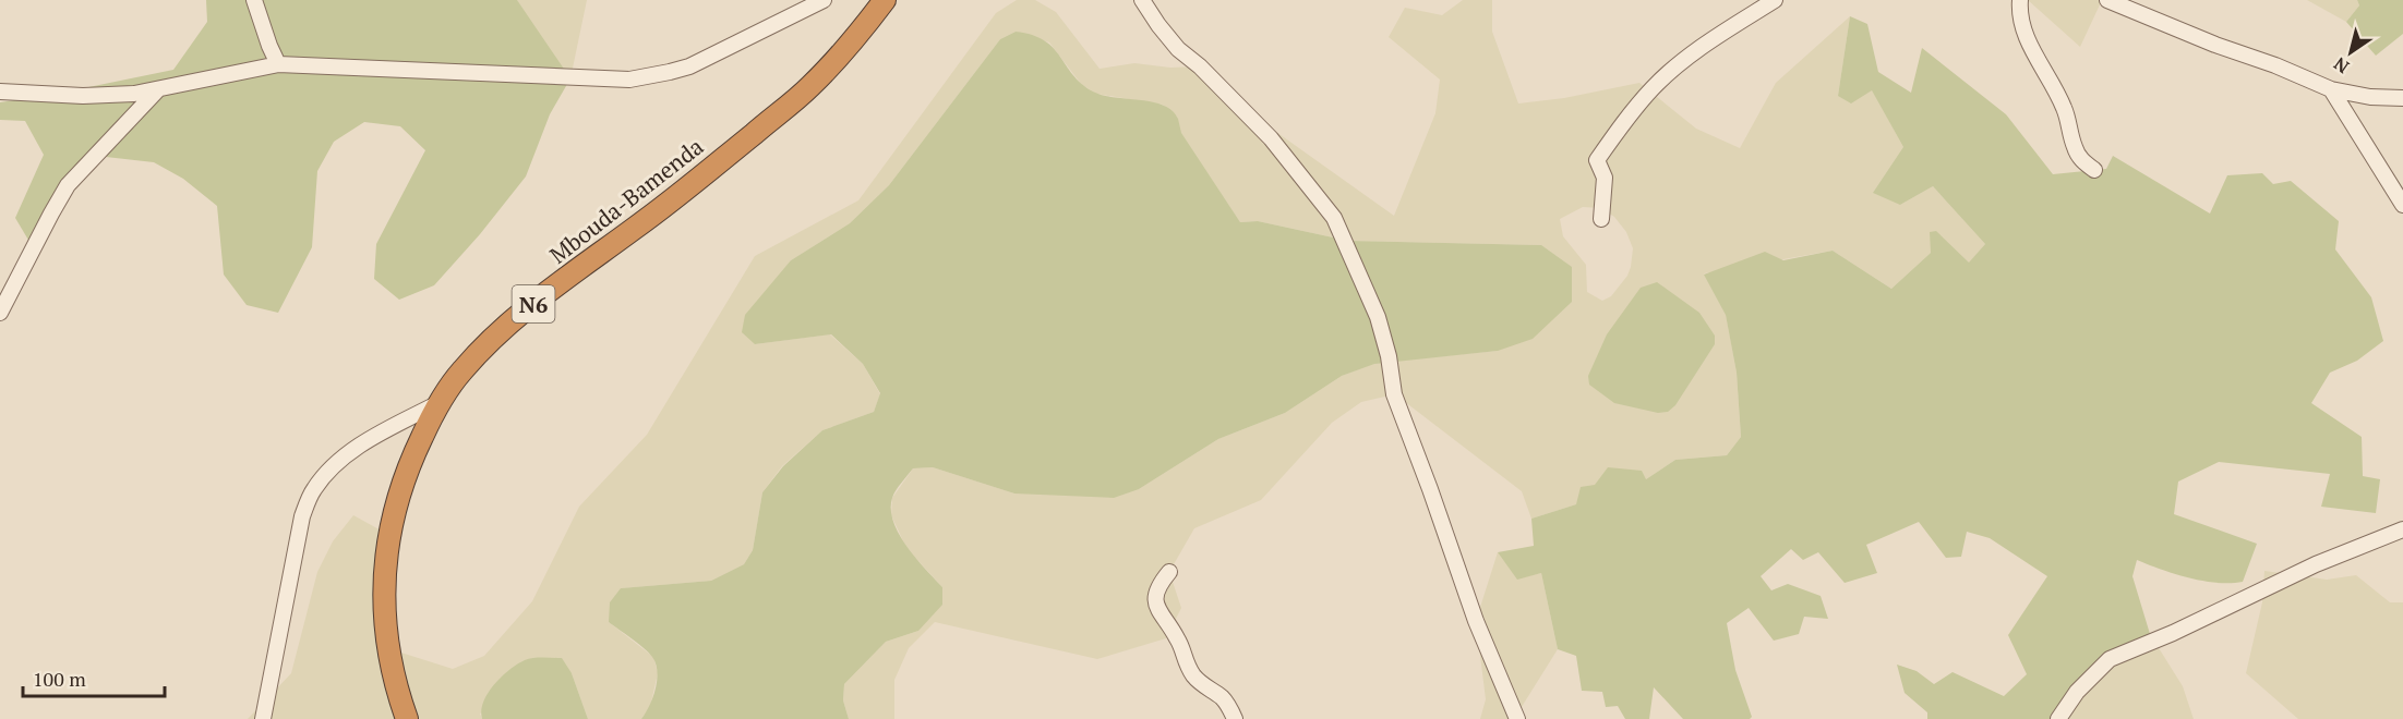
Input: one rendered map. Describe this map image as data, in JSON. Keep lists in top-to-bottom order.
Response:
{
  "streets": {
    "highway": ["Mbouda-Bamenda", "N6"]
  },
  "scale_bar": "100 m",
  "north": "bottom left"
}
